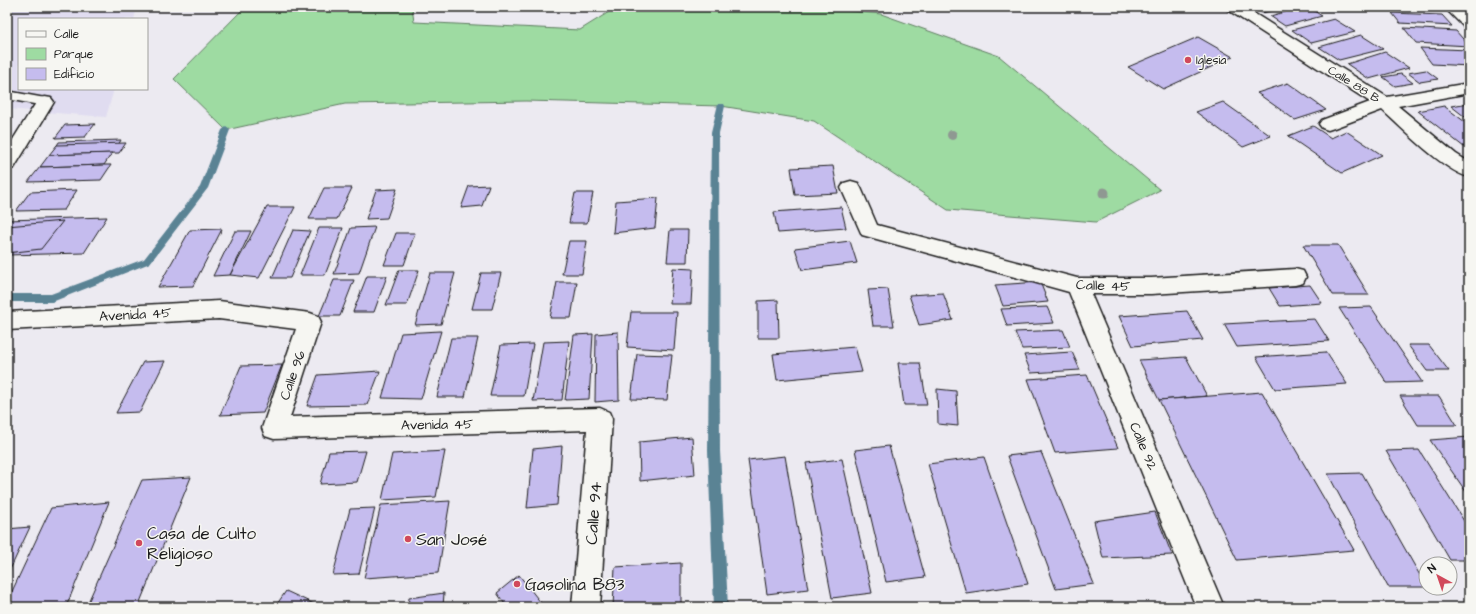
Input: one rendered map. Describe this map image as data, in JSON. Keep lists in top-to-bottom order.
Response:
{
  "streets": {
    "street": [
      "Calle 88 B",
      "Calle 45",
      "Avenida 45",
      "Calle 96",
      "Calle 92",
      "Calle 94"
    ]
  },
  "crossings": [
    ["Calle 45", "Calle 92"],
    ["Avenida 45", "Calle 96"],
    ["Avenida 45", "Calle 94"]
  ],
  "places": [
    "Iglesia",
    "San José",
    "Casa de Culto Religioso",
    "Gasolina B83"
  ],
  "legend": ["Calle", "Parque", "Edificio"],
  "north": "top left"
}
